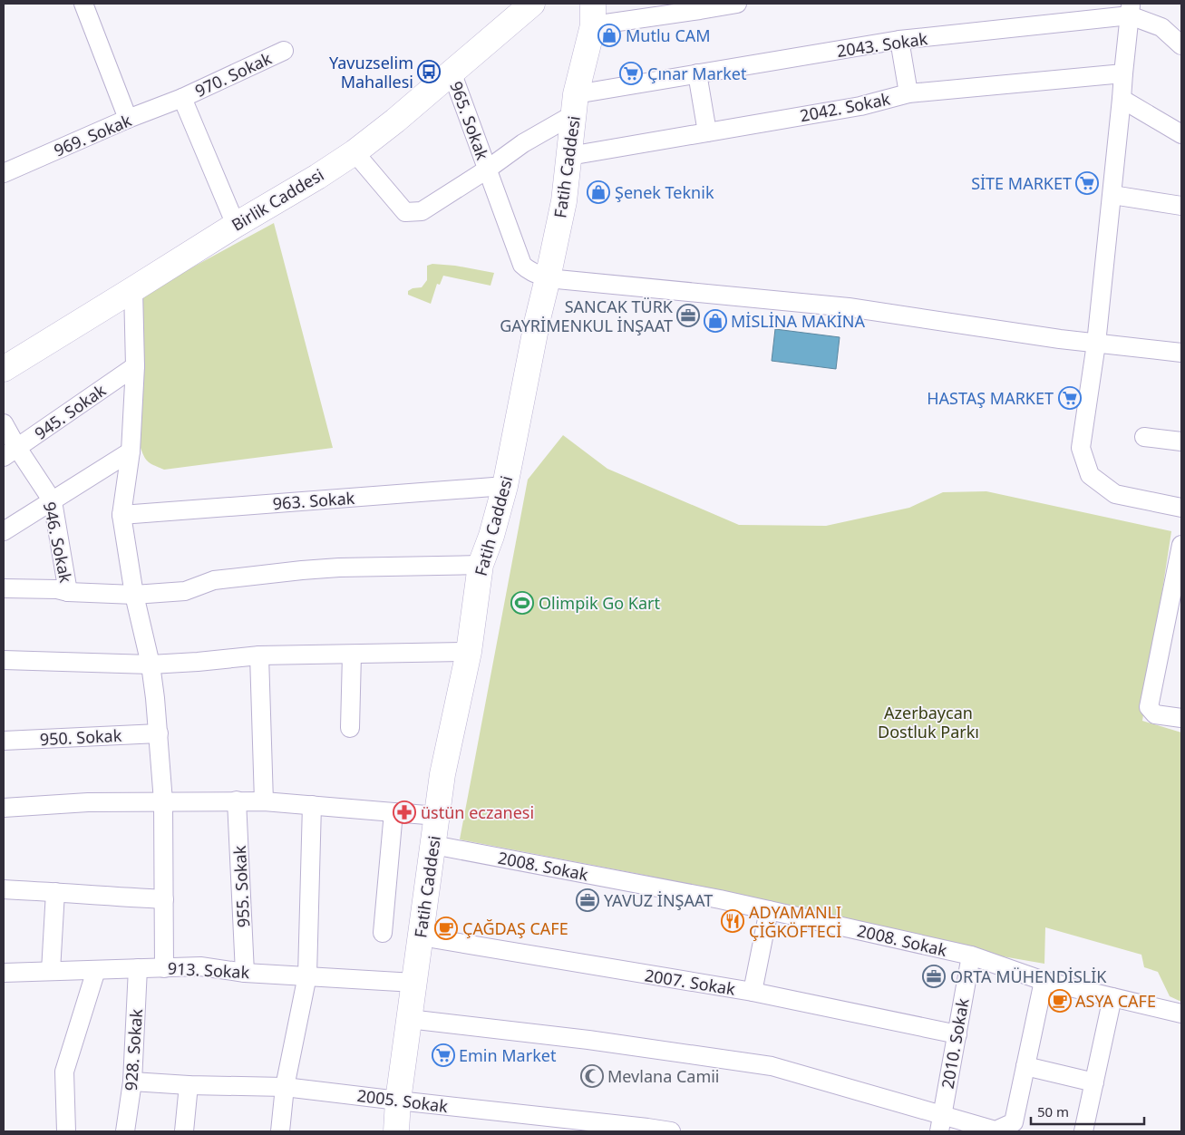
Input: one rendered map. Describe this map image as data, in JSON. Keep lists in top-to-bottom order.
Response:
{
  "streets": {
    "main road": ["Fatih Caddesi", "Birlik Caddesi"],
    "street": [
      "2043. Sokak",
      "970. Sokak",
      "2042. Sokak",
      "965. Sokak",
      "969. Sokak",
      "945. Sokak",
      "963. Sokak",
      "946. Sokak",
      "950. Sokak",
      "2008. Sokak",
      "955. Sokak",
      "913. Sokak",
      "2007. Sokak",
      "2010. Sokak",
      "928. Sokak",
      "2005. Sokak"
    ]
  },
  "crossings": [
    ["2043. Sokak", "Fatih Caddesi"],
    ["970. Sokak", "969. Sokak"],
    ["2042. Sokak", "Fatih Caddesi"],
    ["965. Sokak", "Fatih Caddesi"],
    ["965. Sokak", "Birlik Caddesi"],
    ["Fatih Caddesi", "963. Sokak"],
    ["Fatih Caddesi", "2008. Sokak"],
    ["Fatih Caddesi", "913. Sokak"],
    ["Fatih Caddesi", "2007. Sokak"],
    ["Fatih Caddesi", "2005. Sokak"],
    ["945. Sokak", "946. Sokak"],
    ["2008. Sokak", "2010. Sokak"],
    ["955. Sokak", "913. Sokak"],
    ["913. Sokak", "928. Sokak"],
    ["2007. Sokak", "2010. Sokak"],
    ["928. Sokak", "2005. Sokak"]
  ],
  "parks": ["Azerbaycan Dostluk Parkı"],
  "places": {
    "shop": ["Mutlu CAM", "Şenek Teknik", "MİSLİNA MAKİNA"],
    "bus stop": ["Yavuzselim Mahallesi"],
    "supermarket": [
      "Çınar Market",
      "SİTE MARKET",
      "HASTAŞ MARKET",
      "Emin Market"
    ],
    "office": ["SANCAK TÜRK GAYRİMENKUL İNŞAAT", "YAVUZ İNŞAAT", "ORTA MÜHENDİSLİK"],
    "sports": ["Olimpik Go Kart"],
    "pharmacy": ["üstün eczanesi"],
    "restaurant": ["ADYAMANLI ÇİĞKÖFTECİ"],
    "cafe": ["ÇAĞDAŞ CAFE", "ASYA CAFE"],
    "mosque": ["Mevlana Camii"]
  },
  "scale_bar": "50 m"
}
